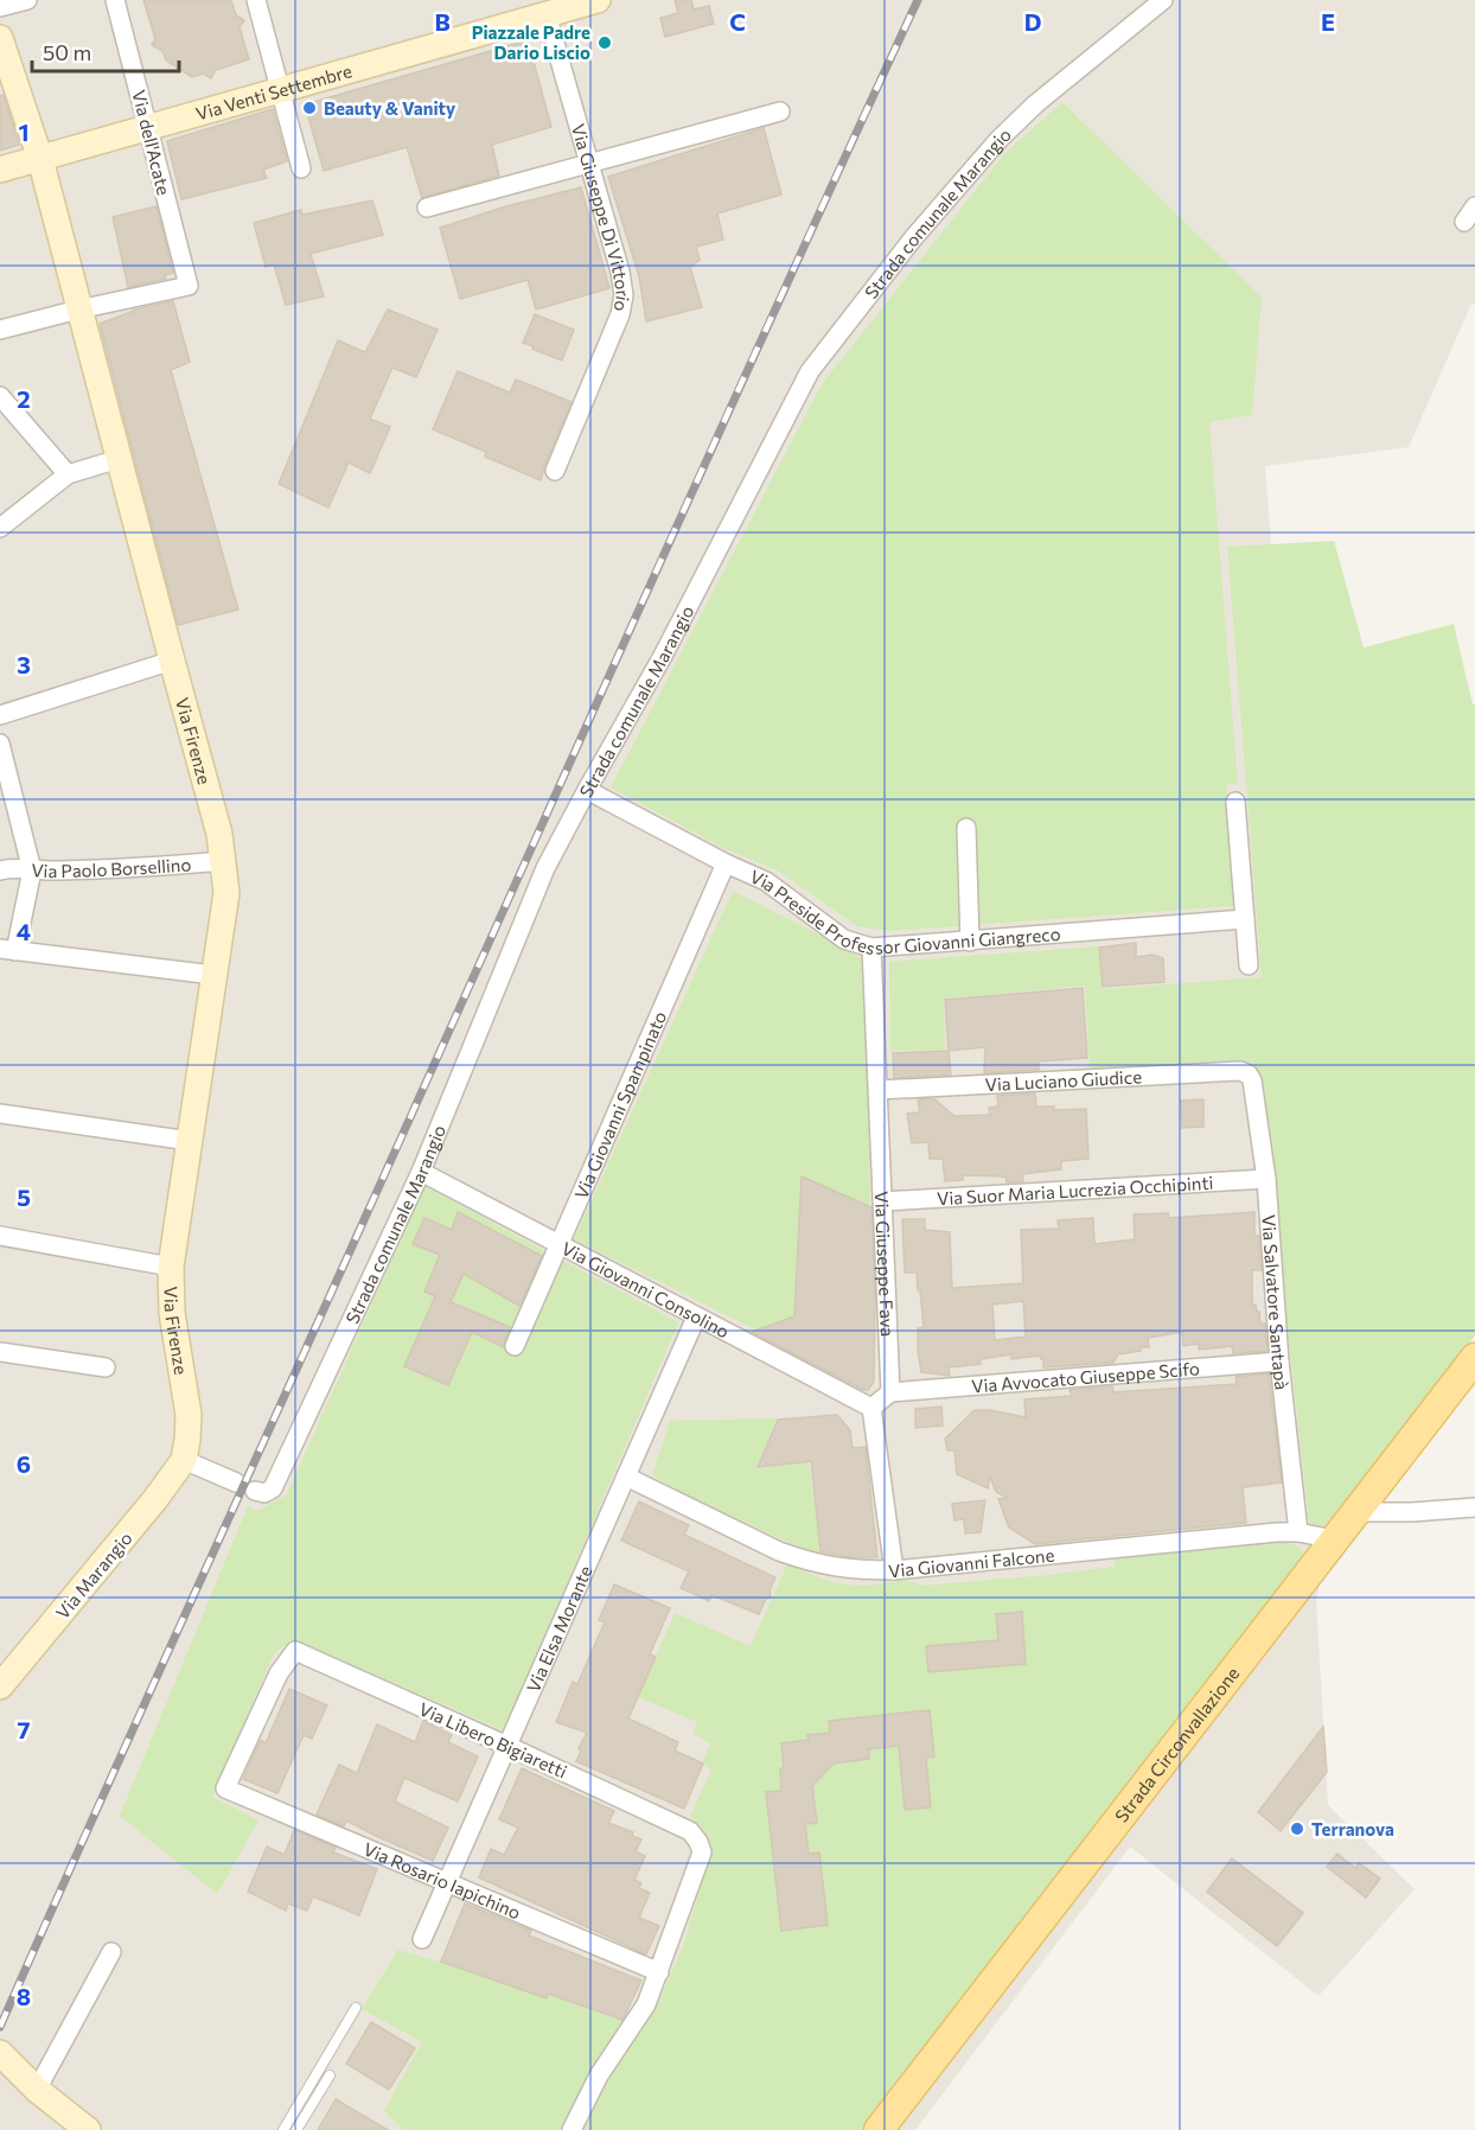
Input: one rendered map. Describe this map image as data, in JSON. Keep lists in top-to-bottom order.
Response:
{
  "streets": {
    "main road": ["Strada Circonvallazione"],
    "street": [
      "Via Venti Settembre",
      "Via dell'Acate",
      "Strada comunale Marangio",
      "Via Giuseppe Di Vittorio",
      "Via Firenze",
      "Via Paolo Borsellino",
      "Via Preside Professor Giovanni Giangreco",
      "Via Luciano Giudice",
      "Via Giovanni Spampinato",
      "Via Suor Maria Lucrezia Occhipinti",
      "Via Giuseppe Fava",
      "Via Giovanni Consolino",
      "Via Salvatore Santapà",
      "Via Avvocato Giuseppe Scifo",
      "Via Giovanni Falcone",
      "Via Marangio",
      "Via Elsa Morante",
      "Via Libero Bigiaretti",
      "Via Rosario Iapichino"
    ]
  },
  "crossings": [
    ["Via Venti Settembre", "Via dell'Acate"],
    ["Via Venti Settembre", "Via Giuseppe Di Vittorio"],
    ["Via Venti Settembre", "Via Firenze"],
    ["Via dell'Acate", "Via Firenze"],
    ["Strada comunale Marangio", "Via Preside Professor Giovanni Giangreco"],
    ["Strada comunale Marangio", "Via Giovanni Consolino"],
    ["Via Firenze", "Via Paolo Borsellino"],
    ["Via Firenze", "Via Marangio"],
    ["Via Preside Professor Giovanni Giangreco", "Via Giovanni Spampinato"],
    ["Via Preside Professor Giovanni Giangreco", "Via Giuseppe Fava"],
    ["Via Luciano Giudice", "Via Giuseppe Fava"],
    ["Via Luciano Giudice", "Via Salvatore Santapà"],
    ["Via Giovanni Spampinato", "Via Giovanni Consolino"],
    ["Via Suor Maria Lucrezia Occhipinti", "Via Giuseppe Fava"],
    ["Via Suor Maria Lucrezia Occhipinti", "Via Salvatore Santapà"],
    ["Via Giuseppe Fava", "Via Avvocato Giuseppe Scifo"],
    ["Via Giovanni Consolino", "Via Elsa Morante"],
    ["Via Salvatore Santapà", "Via Avvocato Giuseppe Scifo"],
    ["Via Salvatore Santapà", "Via Giovanni Falcone"],
    ["Via Giovanni Falcone", "Via Elsa Morante"],
    ["Via Giovanni Falcone", "Strada Circonvallazione"],
    ["Via Elsa Morante", "Via Libero Bigiaretti"],
    ["Via Elsa Morante", "Via Rosario Iapichino"],
    ["Via Libero Bigiaretti", "Via Rosario Iapichino"]
  ],
  "places": ["Piazzale Padre Dario Liscio", "Beauty & Vanity", "Terranova"],
  "scale_bar": "50 m",
  "grid": {
    "columns": [
      "B",
      "C",
      "D",
      "E"
    ],
    "rows": [
      "1",
      "2",
      "3",
      "4",
      "5",
      "6",
      "7",
      "8"
    ]
  }
}
